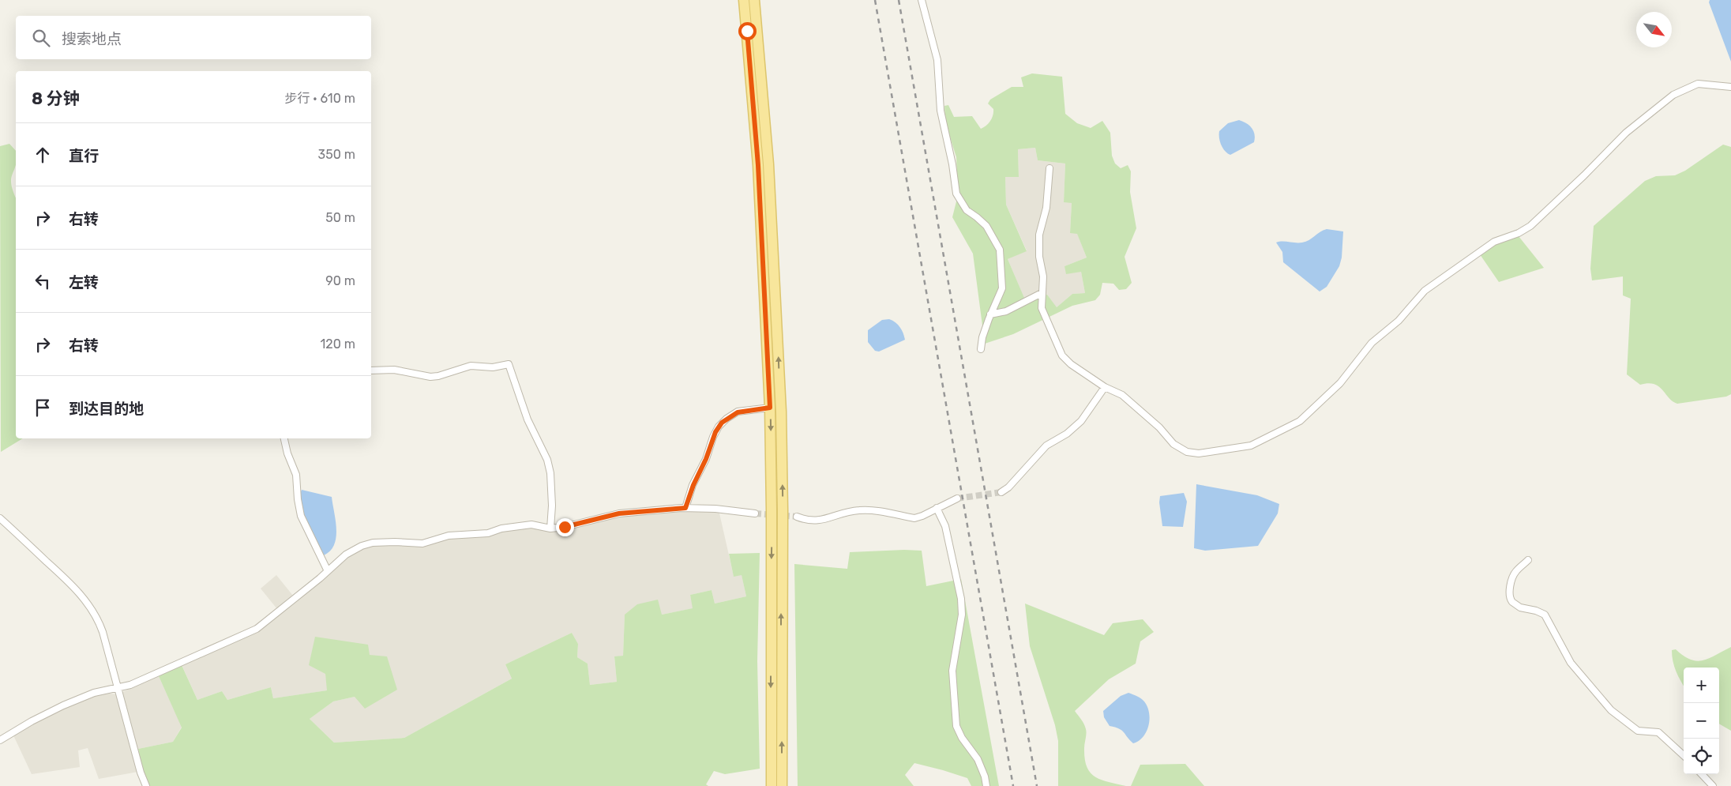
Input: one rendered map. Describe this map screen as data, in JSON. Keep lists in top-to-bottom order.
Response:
{
  "north": "bottom right",
  "page": {
    "search": "搜索地点",
    "heading": ["8 分钟", "步行 · 610 m"],
    "list": [
      ["直行", "350 m"],
      ["右转", "50 m"],
      ["左转", "90 m"],
      ["右转", "120 m"],
      "到达目的地"
    ],
    "map_buttons": ["+", "−"]
  }
}
